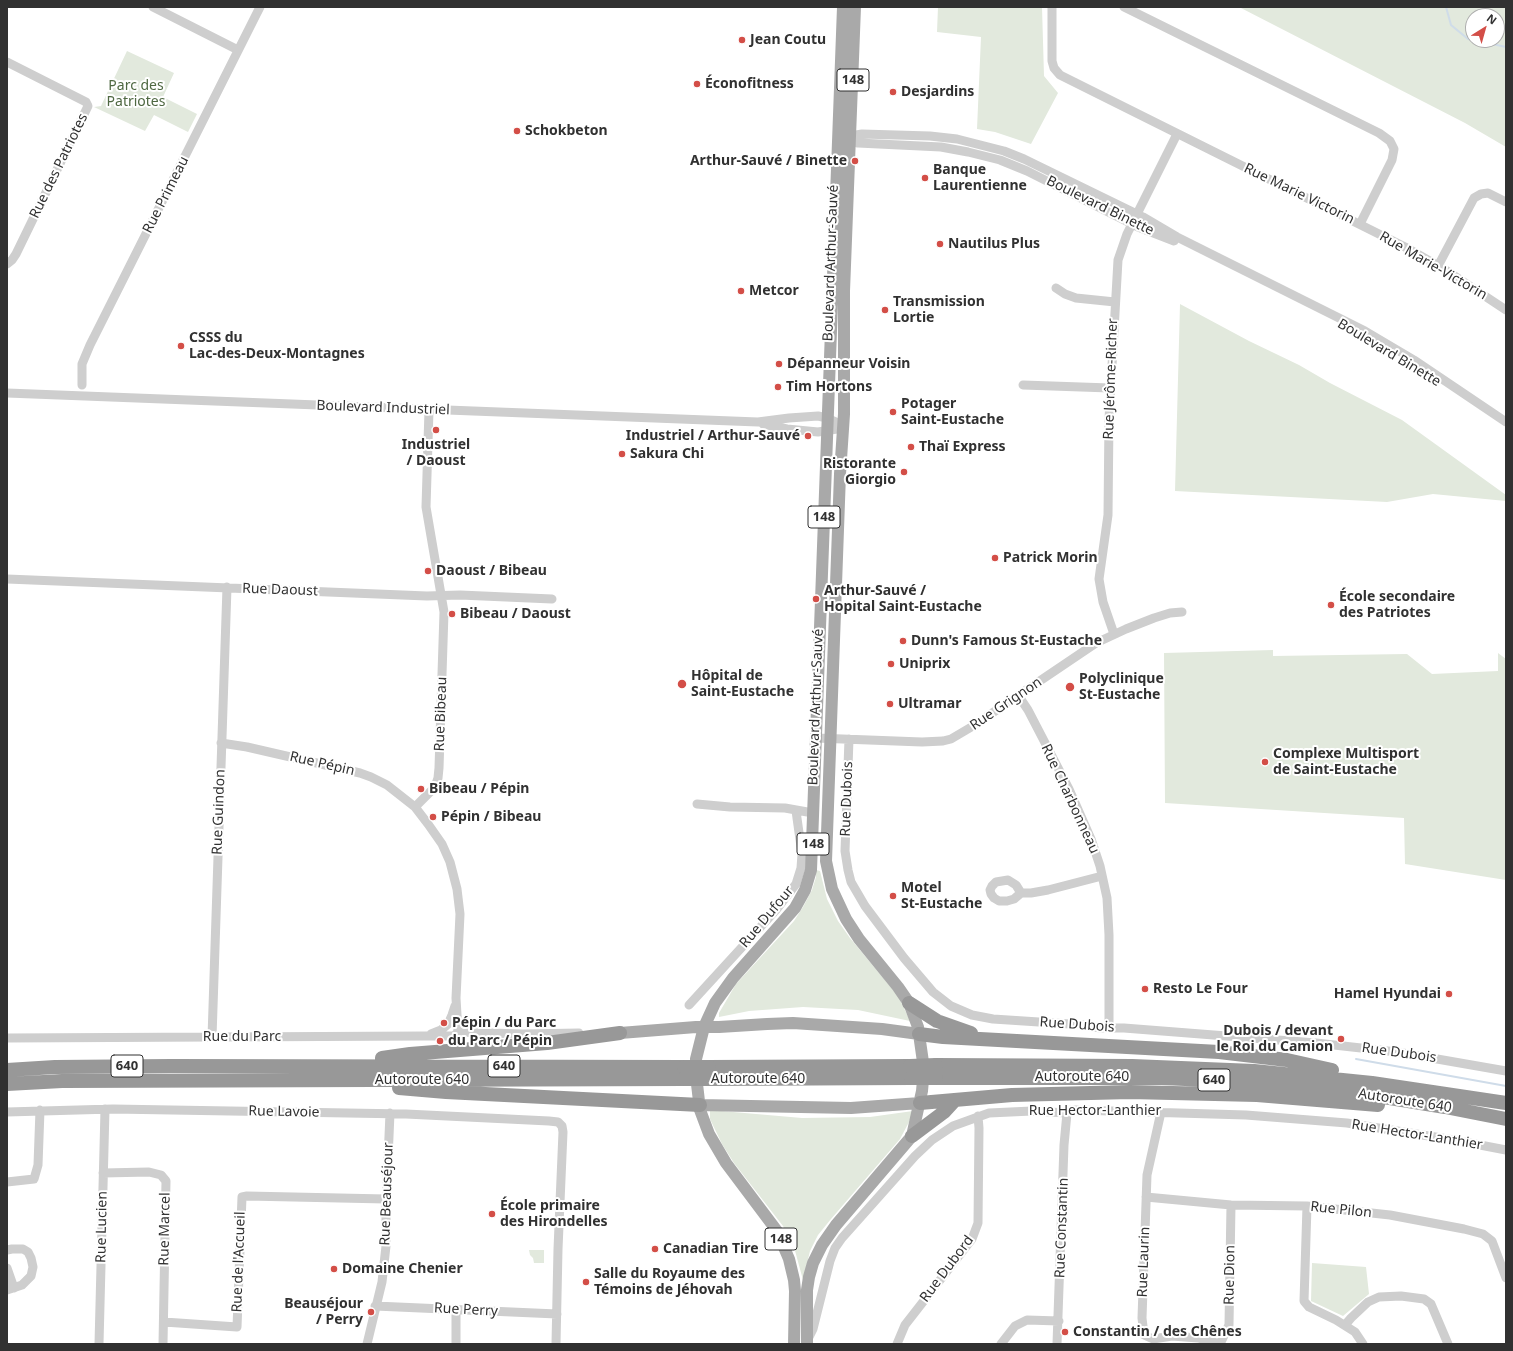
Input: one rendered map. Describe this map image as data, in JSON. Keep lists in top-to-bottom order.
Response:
{
  "streets": {
    "highway": ["640", "Autoroute 640"],
    "main road": ["148", "Boulevard Arthur-Sauvé"],
    "street": [
      "Rue des Patriotes",
      "Rue Marie Victorin",
      "Rue Primeau",
      "Boulevard Binette",
      "Rue Marie-Victorin",
      "Rue Jérôme-Richer",
      "Boulevard Industriel",
      "Rue Daoust",
      "Rue Grignon",
      "Rue Bibeau",
      "Rue Pépin",
      "Rue Dubois",
      "Rue Charbonneau",
      "Rue Guindon",
      "Rue Dufour",
      "Rue du Parc",
      "Rue Hector-Lanthier",
      "Rue Lavoie",
      "Rue Beauséjour",
      "Rue Pilon",
      "Rue Lucien",
      "Rue Constantin",
      "Rue Marcel",
      "Rue de l'Accueil",
      "Rue Laurin",
      "Rue Dubord",
      "Rue Dion",
      "Rue Perry"
    ]
  },
  "crossings": [
    ["Rue Marie Victorin", "Rue Marie-Victorin"],
    ["Rue Marie Victorin", "Rue Jérôme-Richer"],
    ["Boulevard Binette", "Boulevard Arthur-Sauvé"],
    ["Boulevard Binette", "Rue Jérôme-Richer"],
    ["Boulevard Arthur-Sauvé", "Boulevard Industriel"],
    ["Boulevard Arthur-Sauvé", "Rue Grignon"],
    ["Boulevard Arthur-Sauvé", "Rue Hector-Lanthier"],
    ["Rue Jérôme-Richer", "Rue Grignon"],
    ["Boulevard Industriel", "Rue Bibeau"],
    ["Rue Daoust", "Rue Bibeau"],
    ["Rue Daoust", "Rue Guindon"],
    ["Rue Grignon", "Rue Dubois"],
    ["Rue Grignon", "Rue Charbonneau"],
    ["Rue Bibeau", "Rue Pépin"],
    ["Rue Pépin", "Rue Guindon"],
    ["Rue Dubois", "Rue Charbonneau"],
    ["Rue Guindon", "Rue du Parc"],
    ["Rue Hector-Lanthier", "Rue Constantin"],
    ["Rue Hector-Lanthier", "Rue Laurin"],
    ["Rue Hector-Lanthier", "Rue Dubord"],
    ["Rue Lavoie", "Rue Beauséjour"],
    ["Rue Lavoie", "Rue Lucien"],
    ["Rue Lavoie", "Rue Perry"],
    ["Rue Beauséjour", "Rue de l'Accueil"],
    ["Rue Beauséjour", "Rue Perry"],
    ["Rue Pilon", "Rue Laurin"],
    ["Rue Pilon", "Rue Dion"],
    ["Rue Lucien", "Rue Marcel"],
    ["Rue Marcel", "Rue de l'Accueil"],
    ["Rue Laurin", "Rue Dion"]
  ],
  "parks": ["Parc des Patriotes"],
  "places": [
    "Jean Coutu",
    "Éconofitness",
    "Desjardins",
    "Schokbeton",
    "Arthur-Sauvé / Binette",
    "Banque Laurentienne",
    "Nautilus Plus",
    "Metcor",
    "Transmission Lortie",
    "CSSS du Lac-des-Deux-Montagnes",
    "Dépanneur Voisin",
    "Tim Hortons",
    "Potager Saint-Eustache",
    "Industriel / Daoust",
    "Industriel / Arthur-Sauvé",
    "Thaï Express",
    "Sakura Chi",
    "Ristorante Giorgio",
    "Patrick Morin",
    "Daoust / Bibeau",
    "Arthur-Sauvé / Hopital Saint-Eustache",
    "École secondaire des Patriotes",
    "Bibeau / Daoust",
    "Dunn's Famous St-Eustache",
    "Uniprix",
    "Hôpital de Saint-Eustache",
    "Polyclinique St-Eustache",
    "Ultramar",
    "Complexe Multisport de Saint-Eustache",
    "Bibeau / Pépin",
    "Pépin / Bibeau",
    "Motel St-Eustache",
    "Resto Le Four",
    "Hamel Hyundai",
    "Pépin / du Parc",
    "Dubois / devant le Roi du Camion",
    "du Parc / Pépin",
    "École primaire des Hirondelles",
    "Canadian Tire",
    "Domaine Chenier",
    "Salle du Royaume des Témoins de Jéhovah",
    "Beauséjour / Perry",
    "Constantin / des Chênes"
  ],
  "north": "top right"
}
